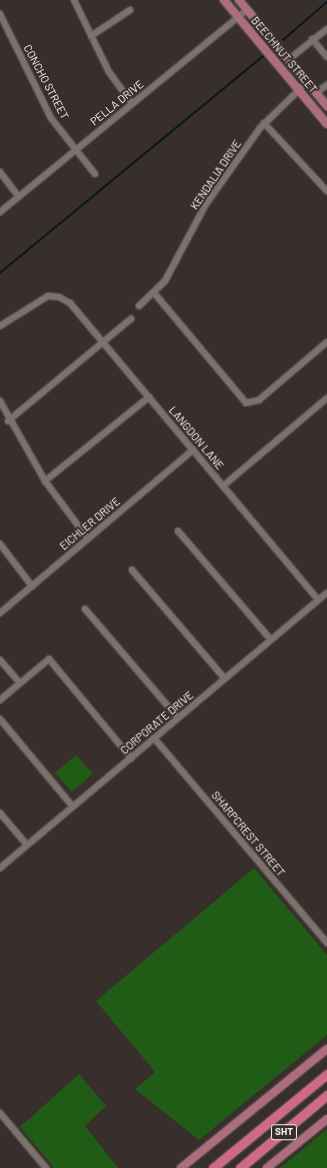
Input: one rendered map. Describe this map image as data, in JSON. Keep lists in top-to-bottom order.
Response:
{
  "streets": {
    "highway": ["SHT"],
    "main road": ["BEECHNUT STREET"],
    "street": [
      "CONCHO STREET",
      "PELLA DRIVE",
      "KENDALIA DRIVE",
      "LANGDON LANE",
      "EICHLER DRIVE",
      "CORPORATE DRIVE",
      "SHARPCREST STREET"
    ]
  },
  "crossings": [
    ["BEECHNUT STREET", "PELLA DRIVE"],
    ["BEECHNUT STREET", "KENDALIA DRIVE"],
    ["CONCHO STREET", "PELLA DRIVE"],
    ["LANGDON LANE", "EICHLER DRIVE"],
    ["LANGDON LANE", "CORPORATE DRIVE"],
    ["CORPORATE DRIVE", "SHARPCREST STREET"]
  ]
}
